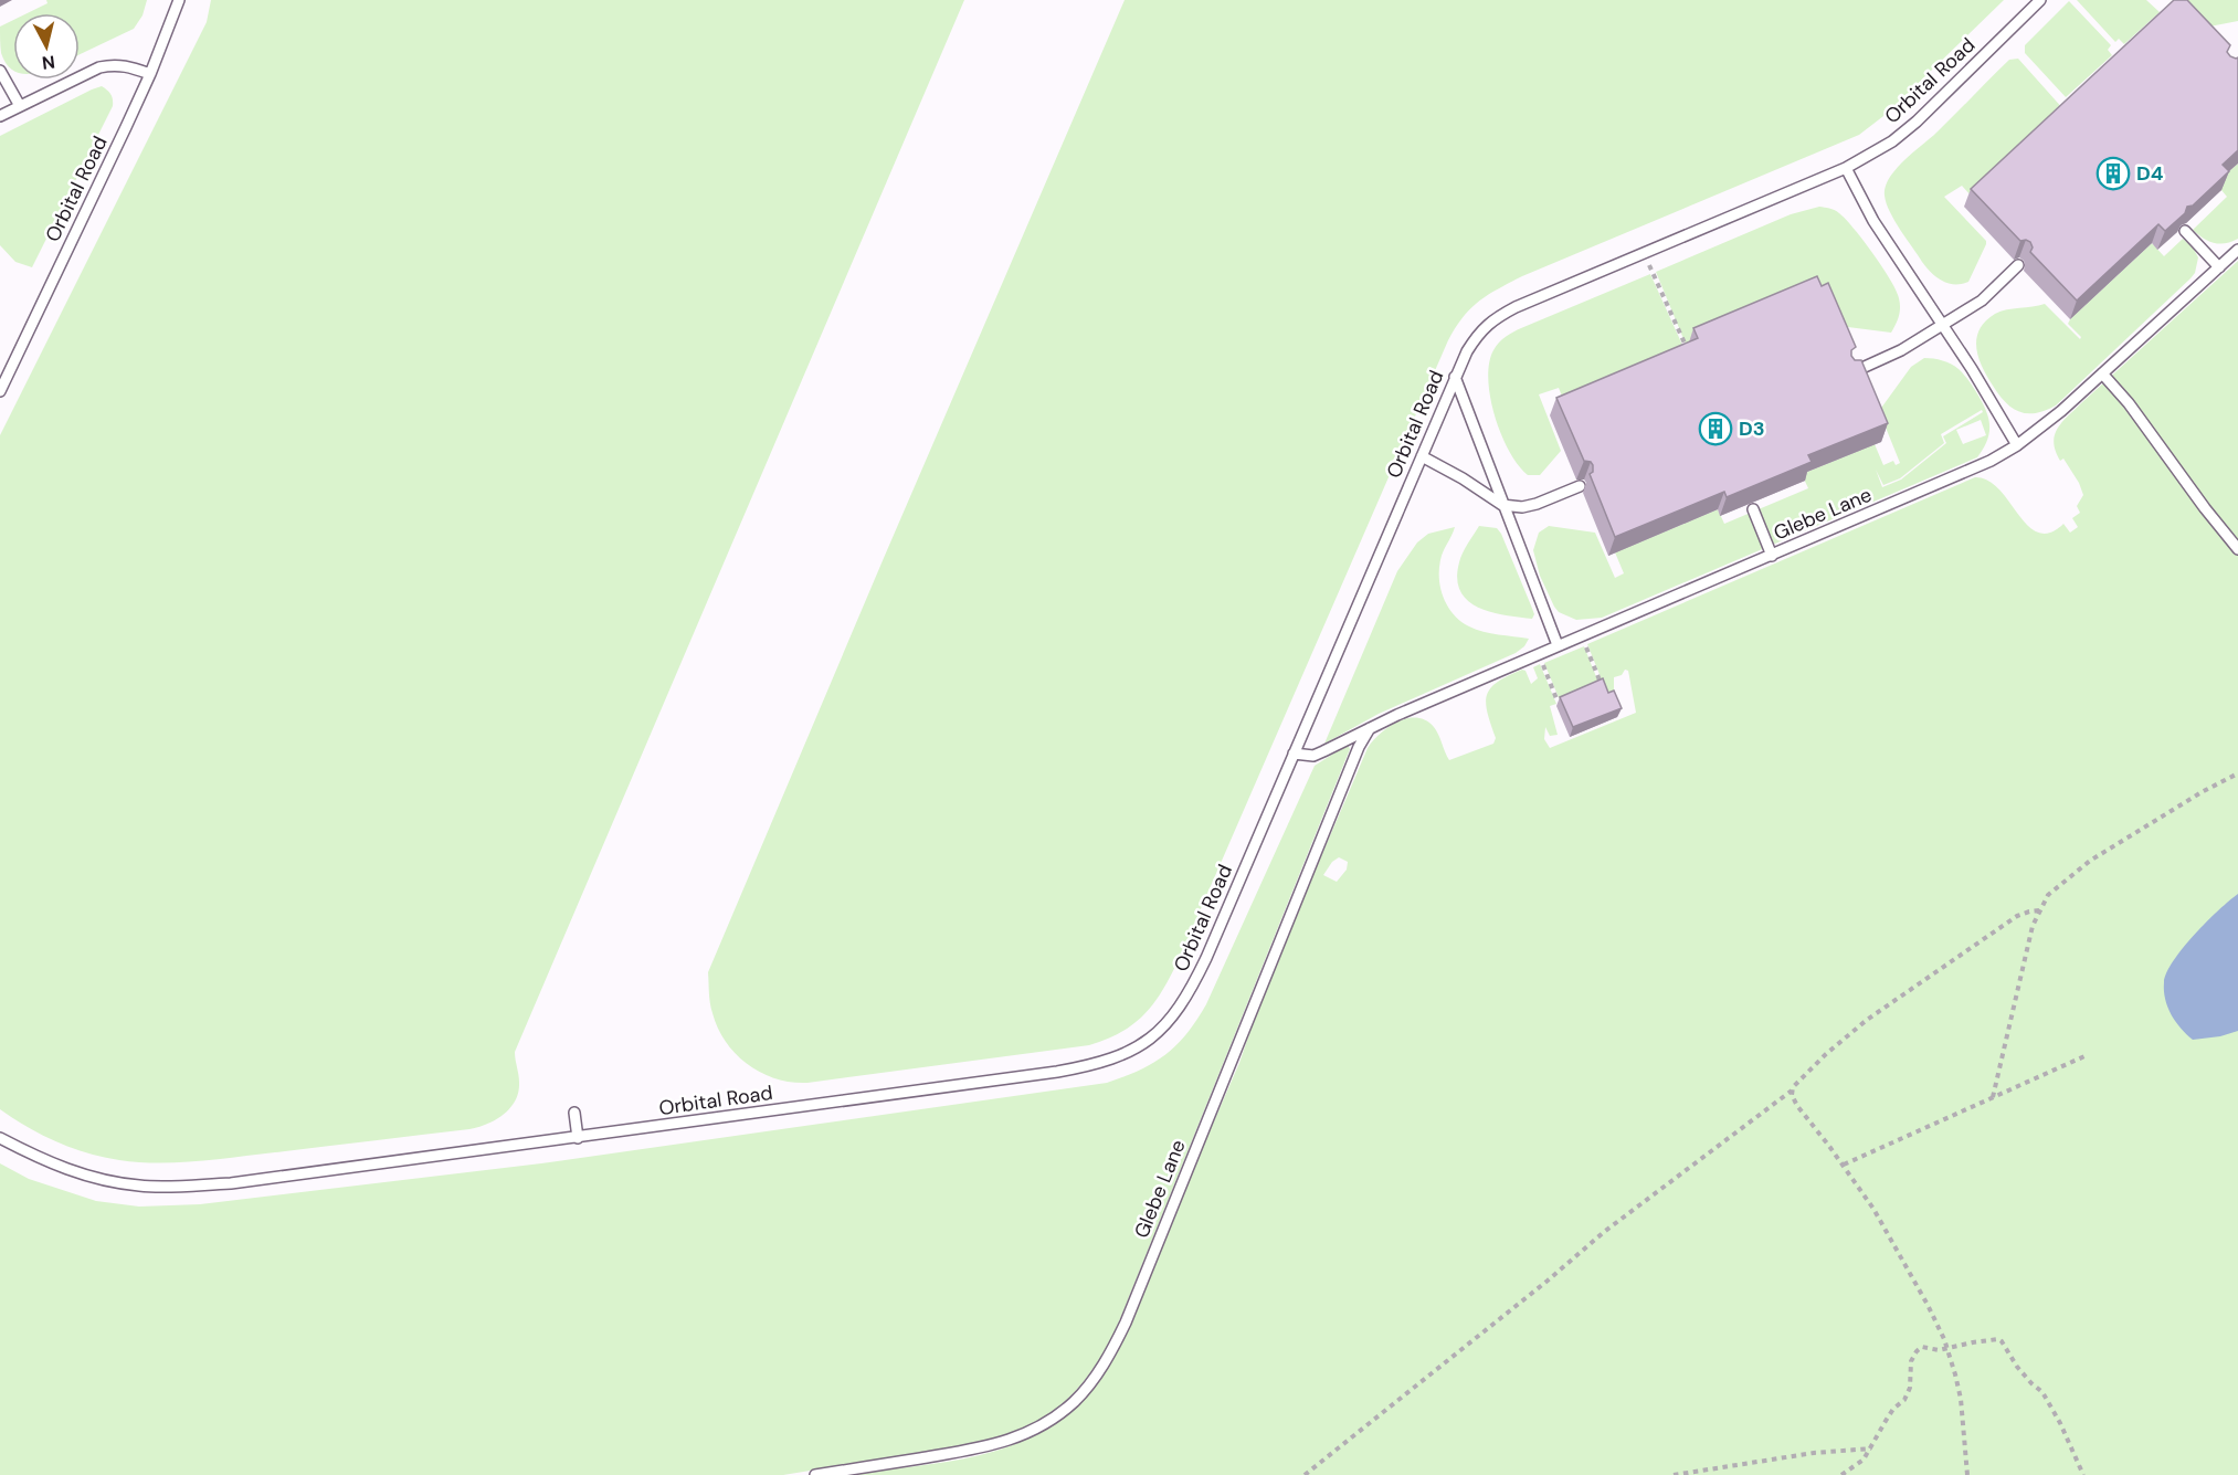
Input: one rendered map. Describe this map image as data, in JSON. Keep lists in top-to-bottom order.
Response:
{
  "streets": {
    "lane": ["Orbital Road", "Glebe Lane"]
  },
  "crossings": [
    ["Orbital Road", "Glebe Lane"]
  ],
  "places": {
    "building": ["D4", "D3"]
  },
  "north": "bottom"
}
